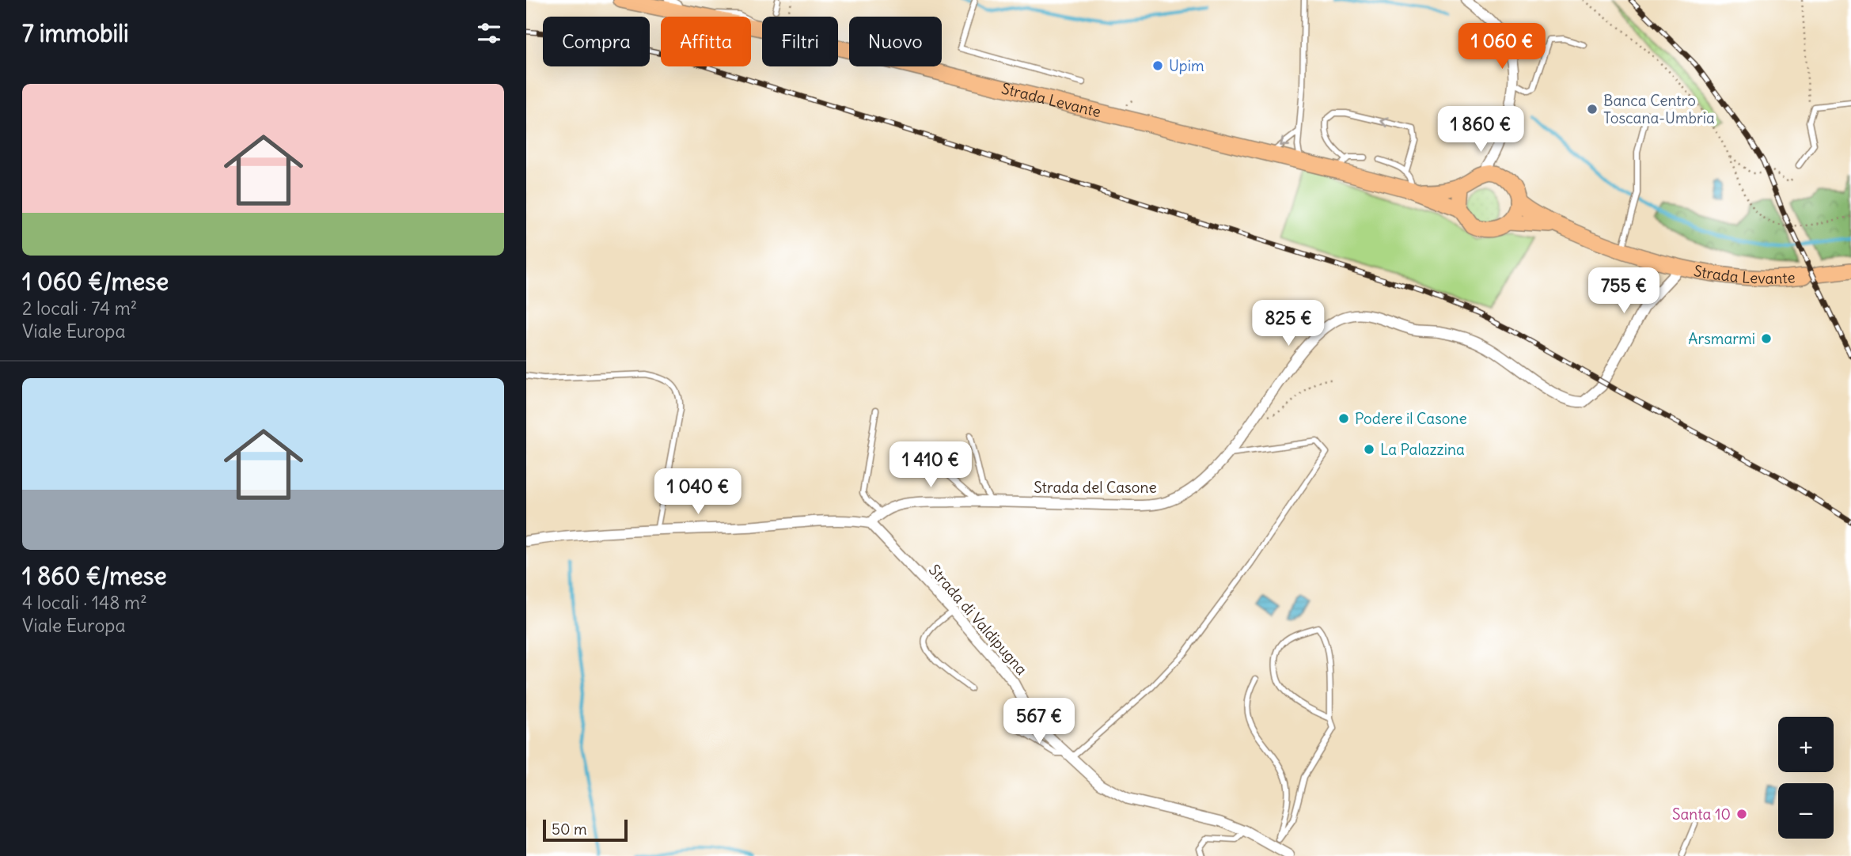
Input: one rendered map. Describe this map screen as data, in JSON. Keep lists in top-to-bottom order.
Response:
{
  "streets": {
    "main road": ["Strada Levante"],
    "street": ["Strada del Casone", "Strada di Valdipugna"]
  },
  "crossings": [
    ["Strada Levante", "Strada del Casone"],
    ["Strada del Casone", "Strada di Valdipugna"]
  ],
  "places": [
    "Upim",
    "Banca Centro Toscana-Umbria",
    "Arsmarmi",
    "Podere il Casone",
    "La Palazzina",
    "Santa 10"
  ],
  "scale_bar": "50 m",
  "page": {
    "heading": "7 immobili",
    "chip": [
      "Compra",
      "Affitta",
      "Filtri",
      "Nuovo"
    ],
    "price": [
      "1 060 €",
      "1 860 €",
      "755 €",
      "825 €",
      "1 410 €",
      "1 040 €",
      "567 €"
    ],
    "list": [
      {
        "name": "1 060 €/mese",
        "note": "2 locali · 74 m² · Viale Europa"
      },
      {
        "name": "1 860 €/mese",
        "note": "4 locali · 148 m² · Viale Europa"
      }
    ],
    "map_buttons": ["+", "−"],
    "scale": "50 m"
  }
}
